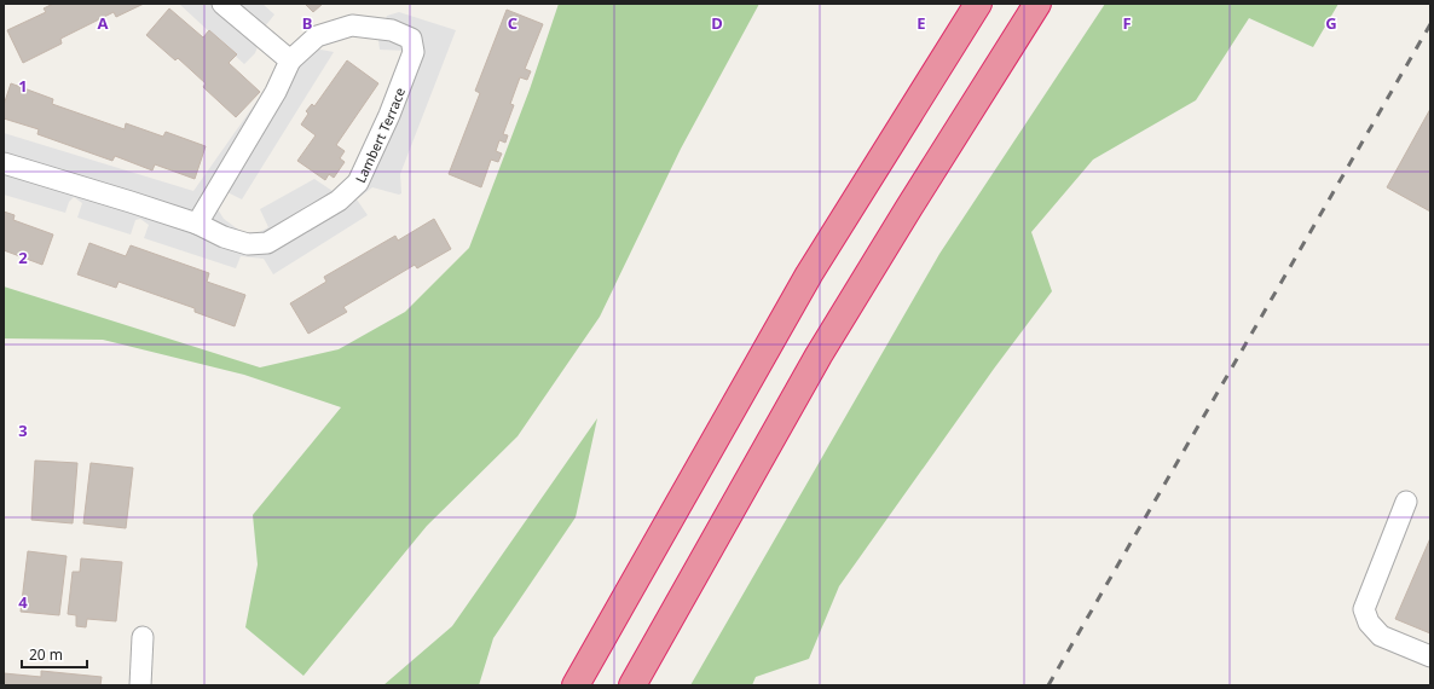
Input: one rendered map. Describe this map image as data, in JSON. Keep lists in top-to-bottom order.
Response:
{
  "streets": {
    "lane": ["Lambert Terrace"]
  },
  "scale_bar": "20 m",
  "grid": {
    "columns": [
      "A",
      "B",
      "C",
      "D",
      "E",
      "F",
      "G"
    ],
    "rows": [
      "1",
      "2",
      "3",
      "4"
    ]
  }
}
